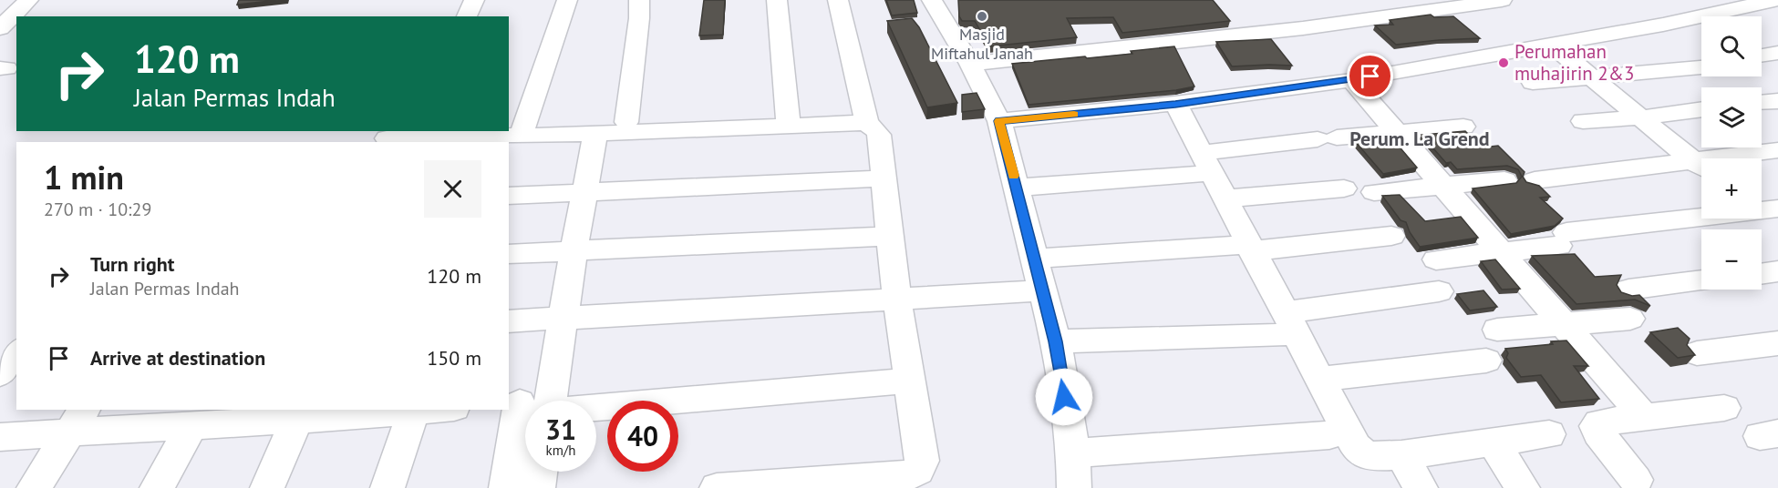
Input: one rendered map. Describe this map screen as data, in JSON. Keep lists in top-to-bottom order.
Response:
{
  "districts": ["Perum. La Grend"],
  "places": ["Masjid Miftahul Janah", "Perumahan muhajirin 2&3"],
  "page": {
    "map_buttons": ["+", "−"],
    "turn": ["120 m", "Jalan Permas Indah"],
    "heading": ["1 min", "270 m · 10:29"],
    "list": [
      {
        "name": "Turn right",
        "note": "Jalan Permas Indah",
        "value": "120 m"
      },
      {
        "name": "Arrive at destination",
        "value": "150 m"
      }
    ],
    "speed": "31 km/h",
    "limit": "40"
  }
}
